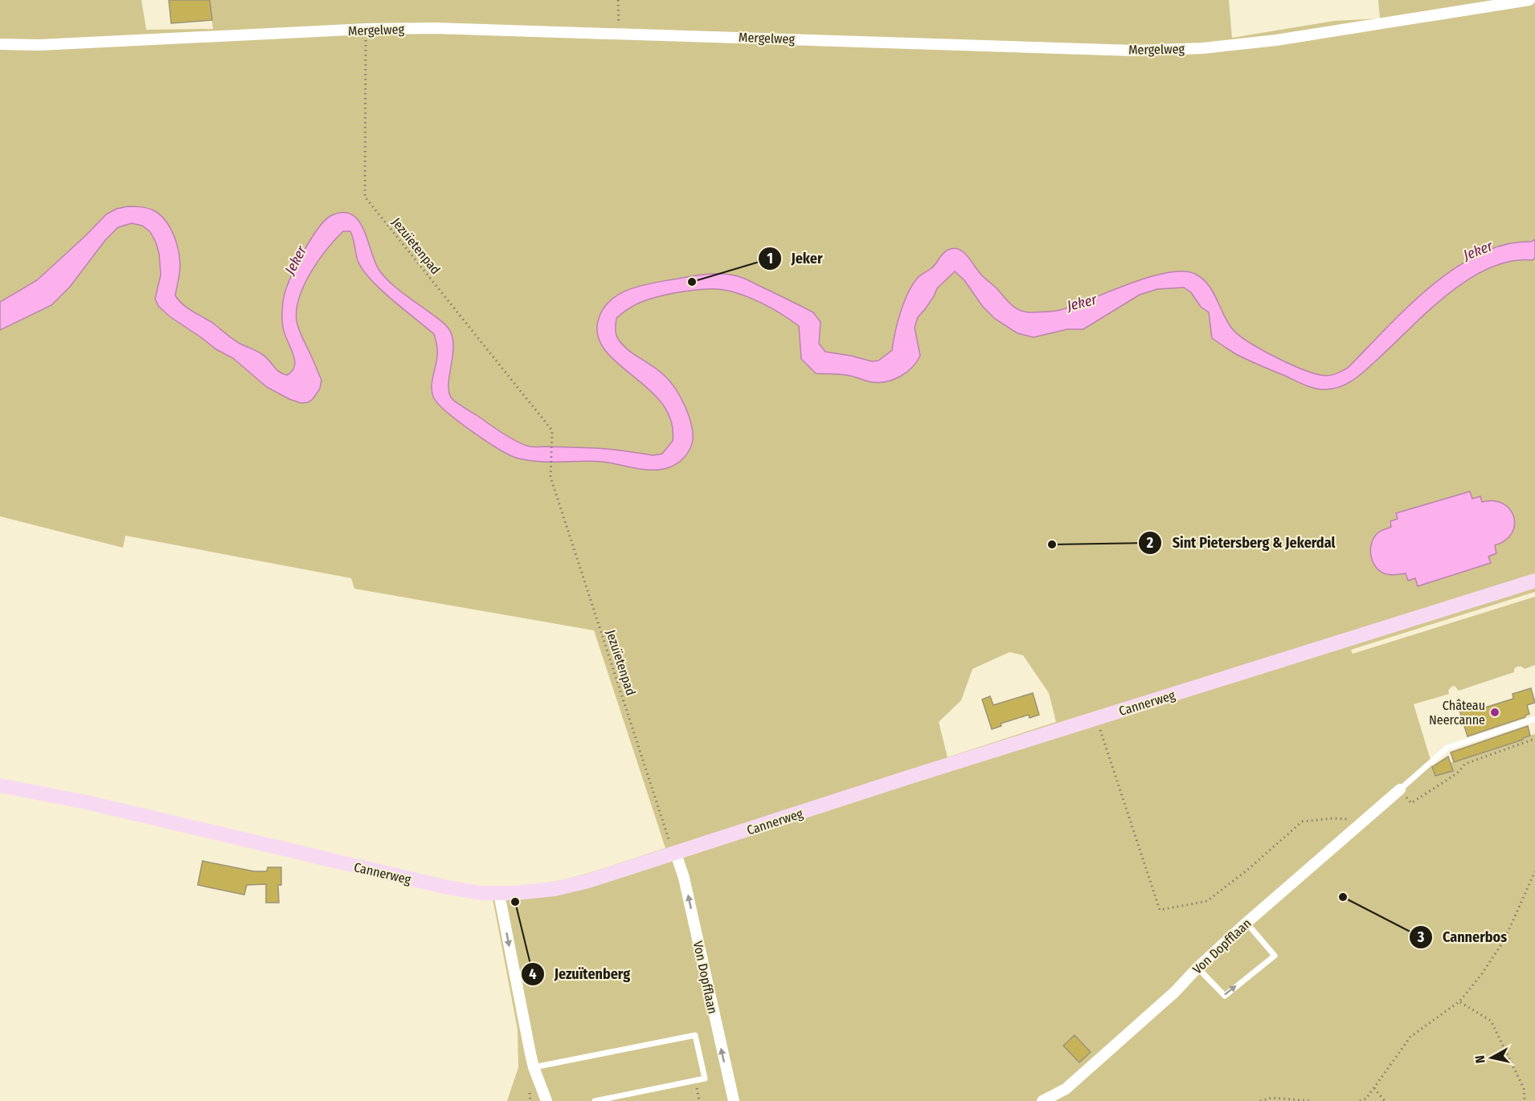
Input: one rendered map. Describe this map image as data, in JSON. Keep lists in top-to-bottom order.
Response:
{
  "streets": {
    "main road": ["Cannerweg"],
    "street": ["Mergelweg", "Von Dopfflaan"],
    "path": ["Jezuïetenpad"]
  },
  "crossings": [
    ["Mergelweg", "Jezuïetenpad"],
    ["Jezuïetenpad", "Cannerweg"],
    ["Jezuïetenpad", "Von Dopfflaan"],
    ["Cannerweg", "Von Dopfflaan"]
  ],
  "water": ["Jeker"],
  "places": [
    "Jeker",
    "Sint Pietersberg & Jekerdal",
    "Château Neercanne",
    "Cannerbos",
    "Jezuïtenberg"
  ],
  "north": "left"
}
